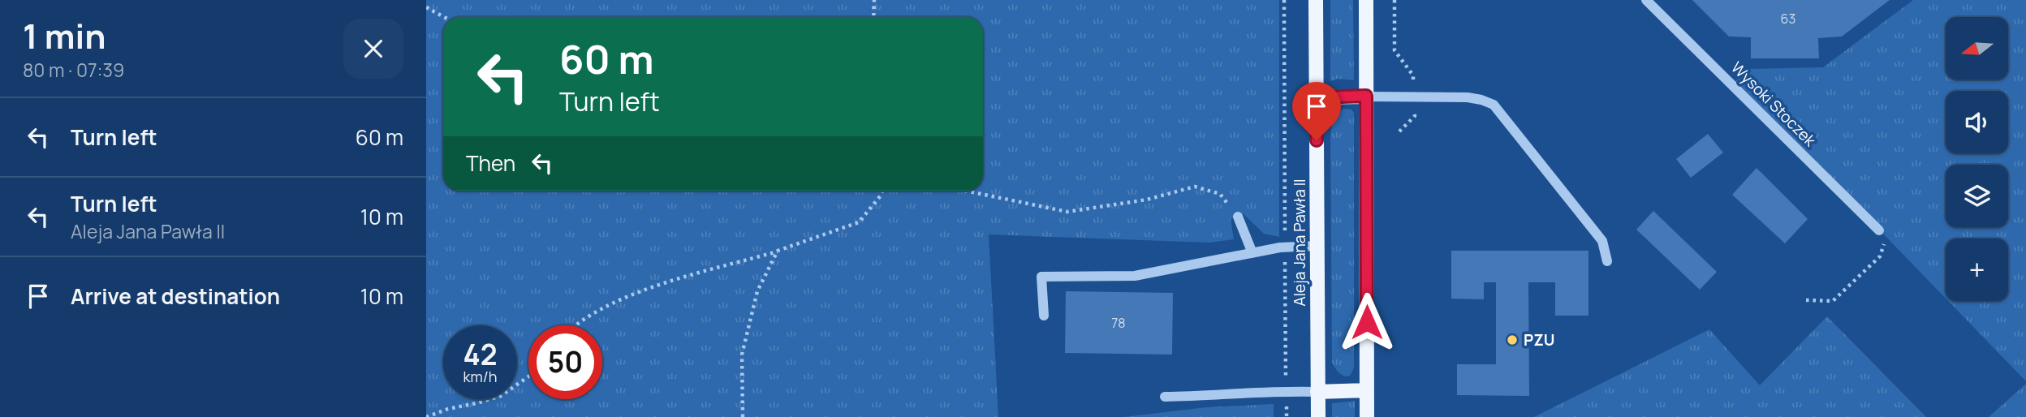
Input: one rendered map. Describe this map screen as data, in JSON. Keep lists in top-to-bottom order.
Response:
{
  "streets": {
    "main road": ["Aleja Jana Pawła II"],
    "street": ["Wysoki Stoczek"]
  },
  "places": ["PZU"],
  "house_numbers": ["63", "78"],
  "north": "left",
  "page": {
    "heading": ["1 min", "80 m · 07:39"],
    "map_buttons": "+",
    "turn": ["60 m", "Turn left"],
    "list": [
      {
        "name": "Turn left",
        "value": "60 m"
      },
      {
        "name": "Turn left",
        "note": "Aleja Jana Pawła II",
        "value": "10 m"
      },
      {
        "name": "Arrive at destination",
        "value": "10 m"
      }
    ],
    "then": "Then",
    "speed": "42 km/h",
    "limit": "50"
  }
}
